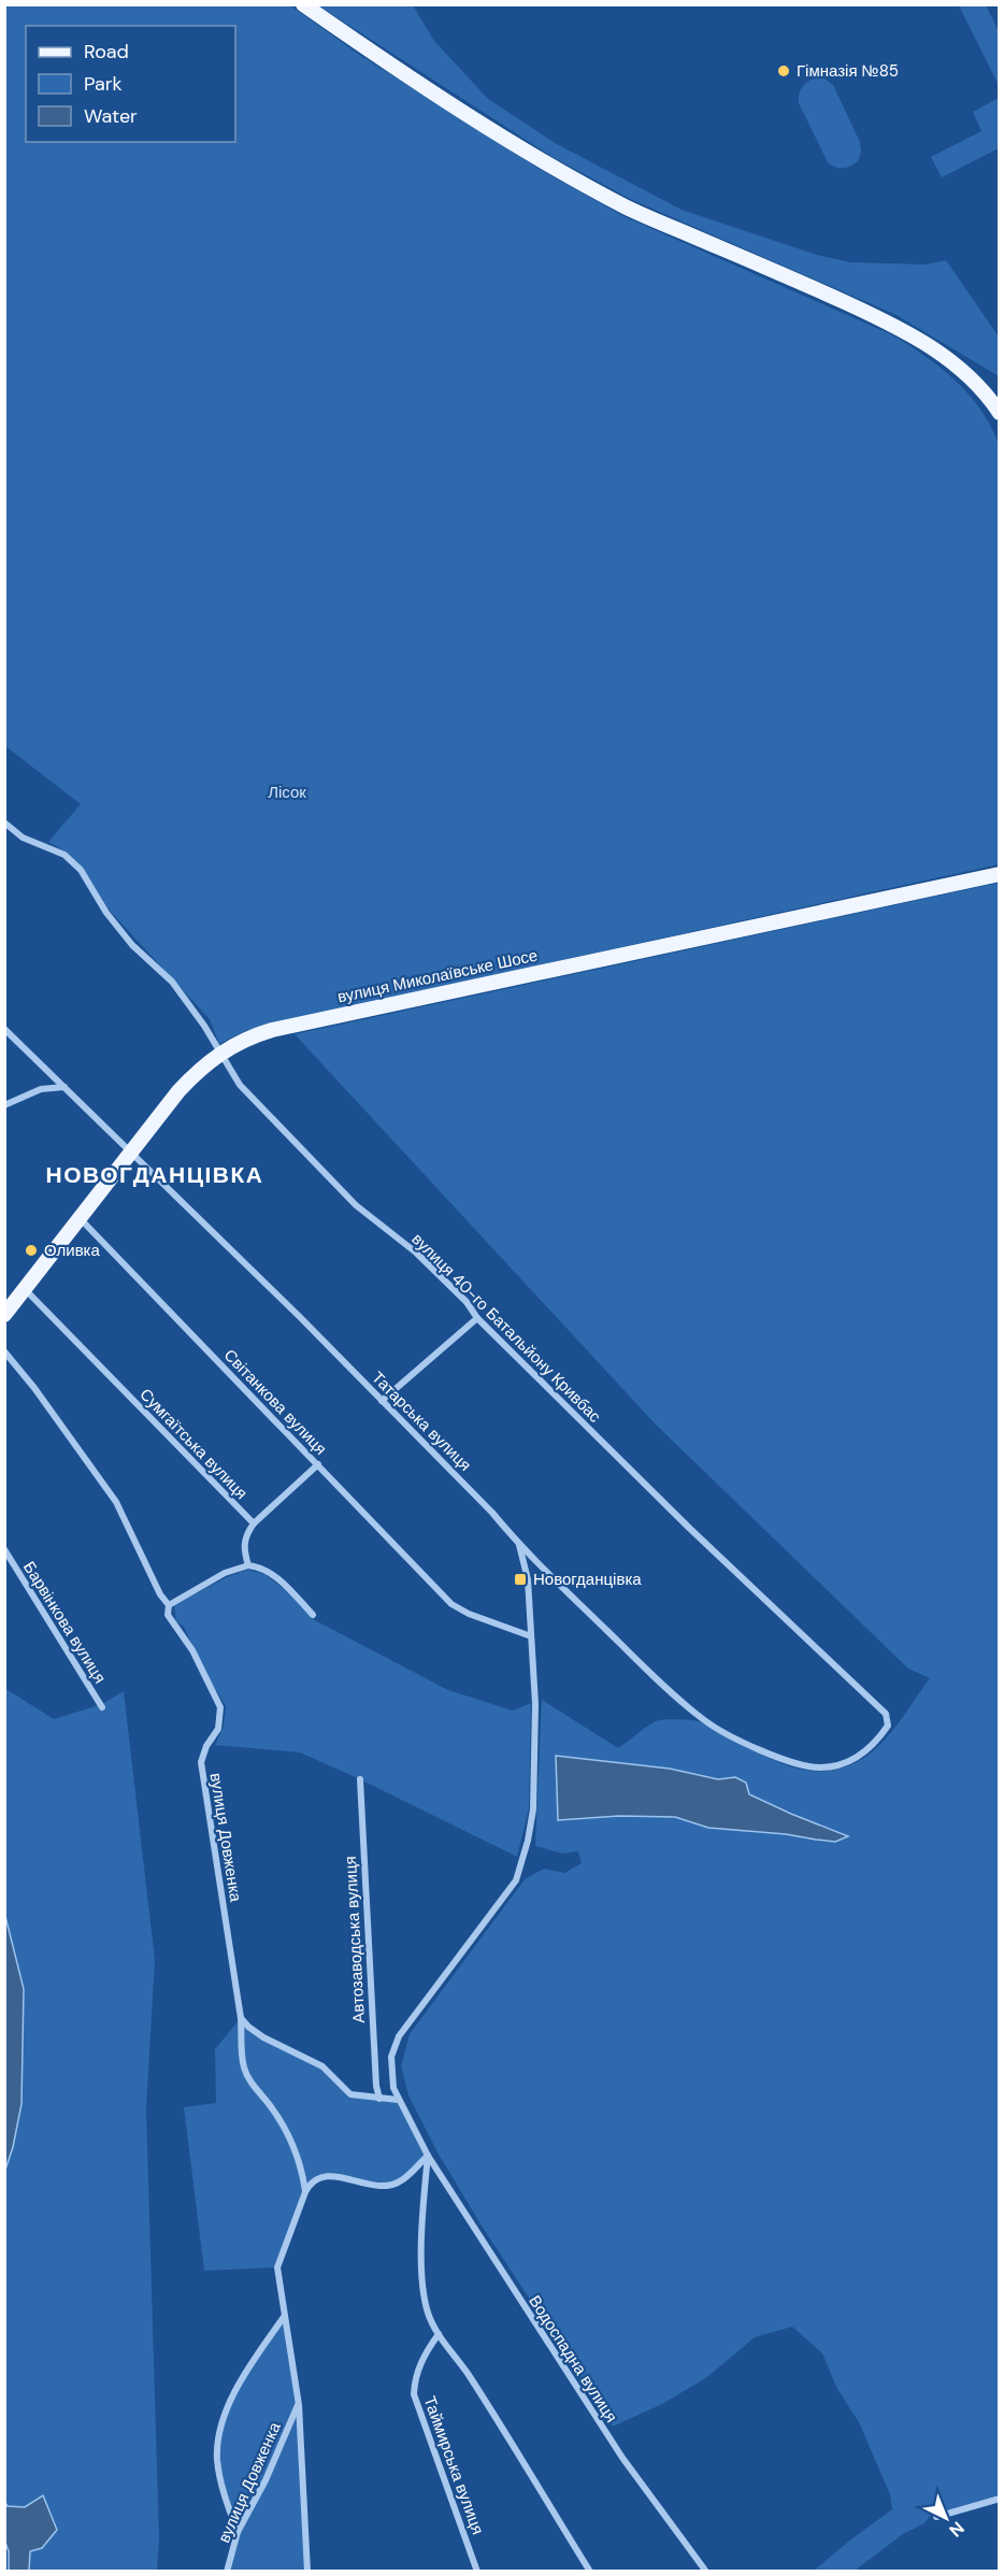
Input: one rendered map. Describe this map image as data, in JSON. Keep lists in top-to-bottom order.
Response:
{
  "streets": {
    "main road": ["вулиця Миколаївське Шосе"],
    "street": [
      "вулиця 40-го Батальйону Кривбас",
      "Світанкова вулиця",
      "Татарська вулиця",
      "Сумгаїтська вулиця",
      "Барвінкова вулиця",
      "вулиця Довженка",
      "Автозаводська вулиця",
      "Водоспадна вулиця",
      "Таймирська вулиця"
    ]
  },
  "crossings": [
    ["вулиця Миколаївське Шосе", "вулиця 40-го Батальйону Кривбас"],
    ["вулиця Миколаївське Шосе", "Світанкова вулиця"],
    ["вулиця Миколаївське Шосе", "Татарська вулиця"],
    ["вулиця Миколаївське Шосе", "Сумгаїтська вулиця"],
    ["вулиця 40-го Батальйону Кривбас", "Татарська вулиця"],
    ["Світанкова вулиця", "Водоспадна вулиця"],
    ["Татарська вулиця", "Водоспадна вулиця"]
  ],
  "districts": ["НОВОГДАНЦІВКА"],
  "parks": ["Лісок"],
  "places": {
    "other": ["Гімназія №85", "Оливка"],
    "transit": ["Новогданцівка"]
  },
  "legend": ["Road", "Park", "Water"],
  "north": "bottom right"
}
